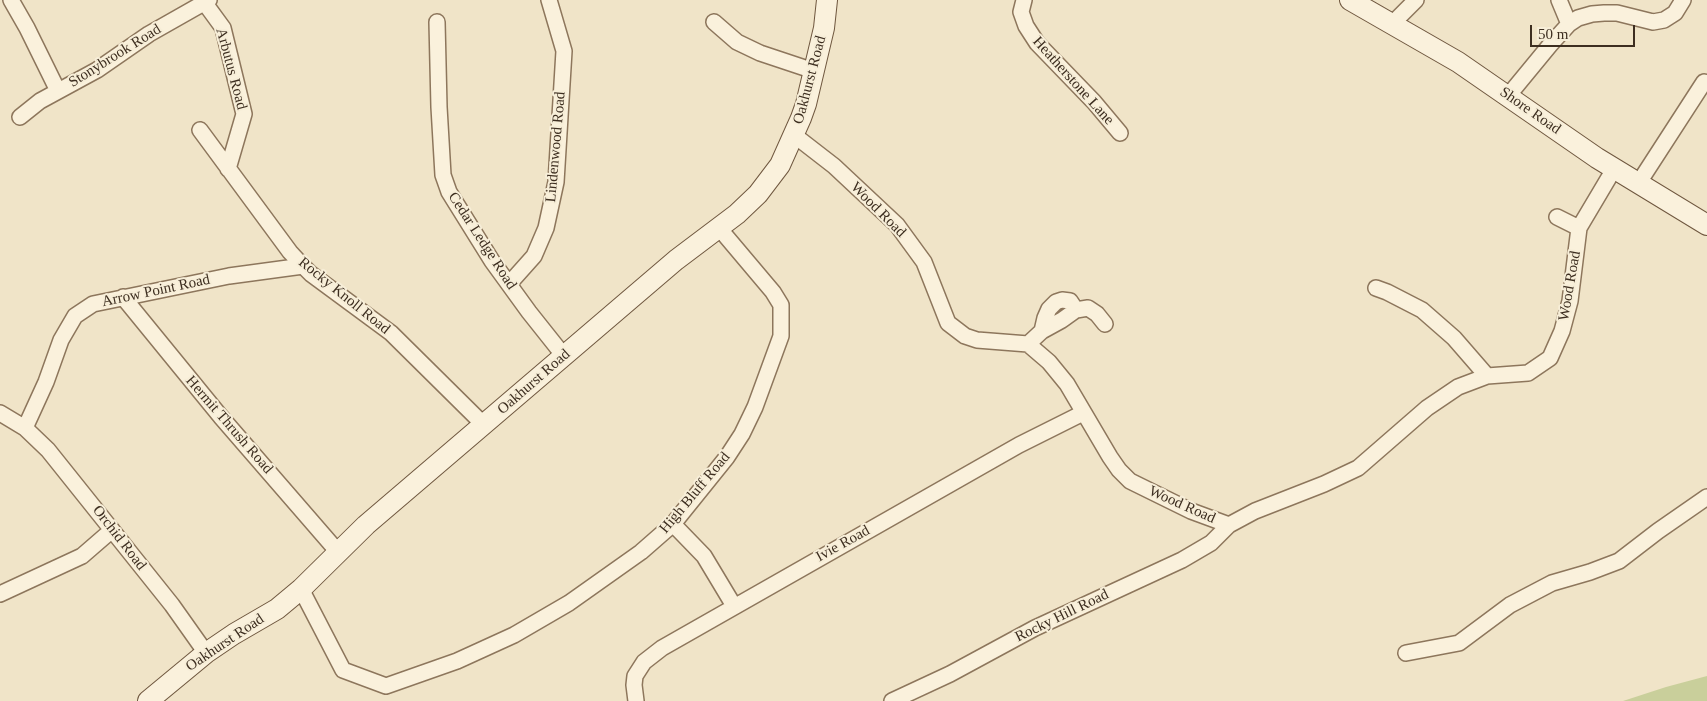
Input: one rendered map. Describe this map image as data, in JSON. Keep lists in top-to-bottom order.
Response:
{
  "streets": {
    "street": [
      "Stonybrook Road",
      "Arbutus Road",
      "Oakhurst Road",
      "Heatherstone Lane",
      "Shore Road",
      "Lindenwood Road",
      "Wood Road",
      "Cedar Ledge Road",
      "Arrow Point Road",
      "Rocky Knoll Road",
      "Hermit Thrush Road",
      "High Bluff Road",
      "Orchid Road",
      "Ivie Road",
      "Rocky Hill Road"
    ]
  },
  "crossings": [
    ["Stonybrook Road", "Arbutus Road"],
    ["Arbutus Road", "Rocky Knoll Road"],
    ["Oakhurst Road", "Wood Road"],
    ["Oakhurst Road", "Cedar Ledge Road"],
    ["Oakhurst Road", "Rocky Knoll Road"],
    ["Oakhurst Road", "Hermit Thrush Road"],
    ["Oakhurst Road", "High Bluff Road"],
    ["Oakhurst Road", "Orchid Road"],
    ["Shore Road", "Wood Road"],
    ["Lindenwood Road", "Cedar Ledge Road"],
    ["Wood Road", "Ivie Road"],
    ["Wood Road", "Rocky Hill Road"],
    ["Arrow Point Road", "Rocky Knoll Road"],
    ["Arrow Point Road", "Hermit Thrush Road"],
    ["Arrow Point Road", "Orchid Road"]
  ],
  "scale_bar": "50 m"
}
